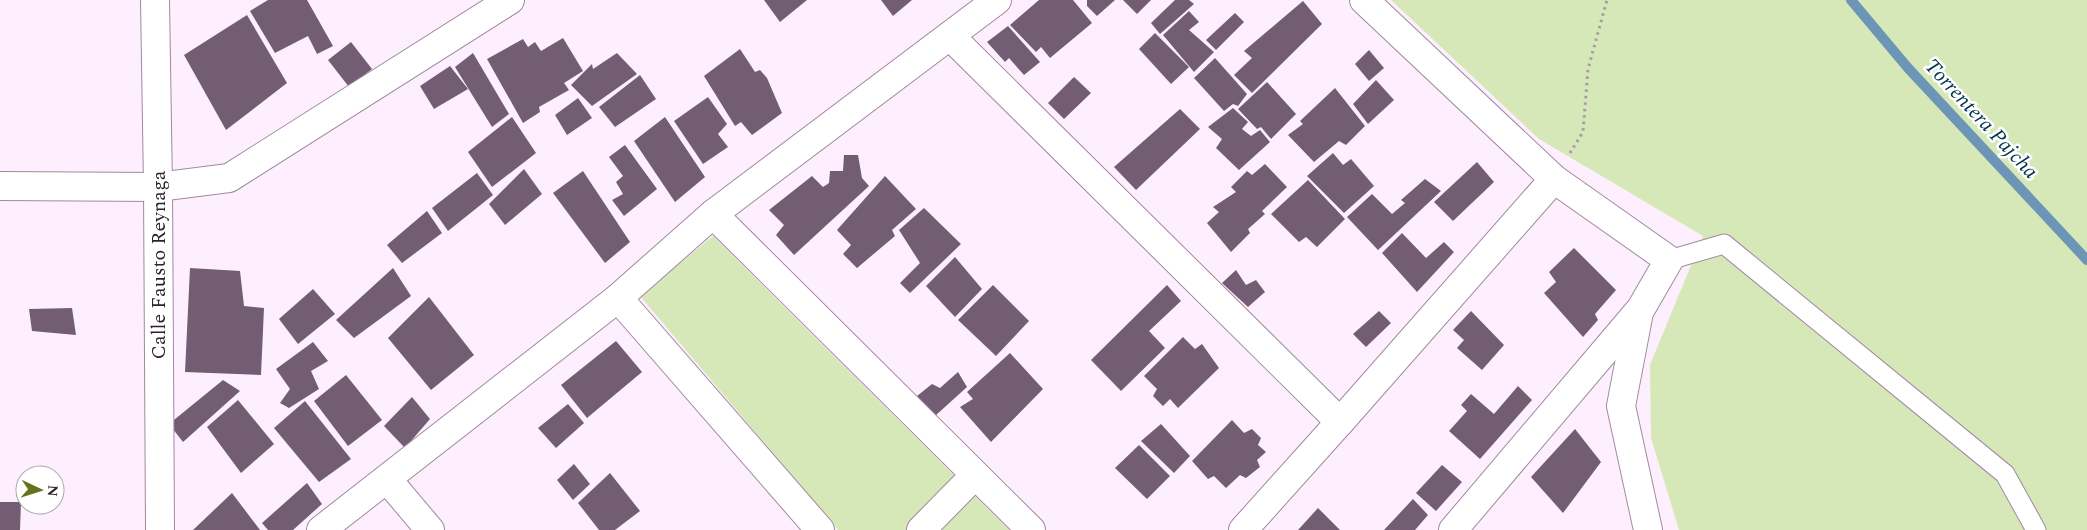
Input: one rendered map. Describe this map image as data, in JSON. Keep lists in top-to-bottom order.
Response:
{
  "streets": {
    "street": ["Calle Fausto Reynaga"]
  },
  "water": ["Torrentera Pajcha"],
  "north": "right"
}
